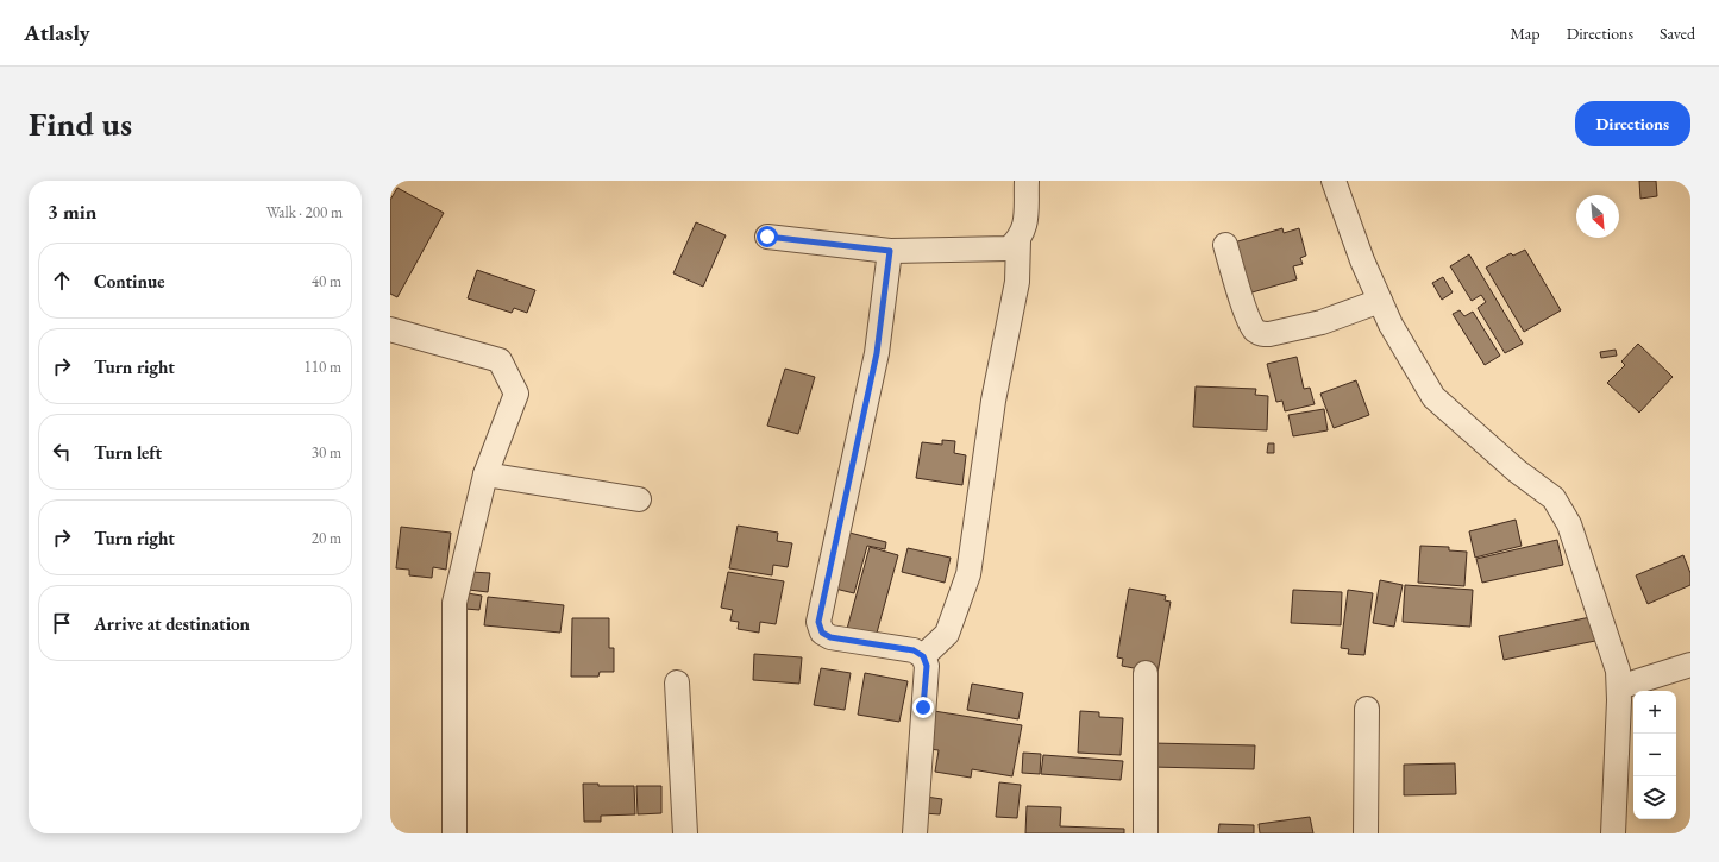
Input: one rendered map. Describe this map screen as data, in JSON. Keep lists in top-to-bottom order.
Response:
{
  "north": "bottom right",
  "page": {
    "header": "Atlasly",
    "nav": ["Map", "Directions", "Saved"],
    "buttons": "Directions",
    "title": "Find us",
    "heading": ["3 min", "Walk · 200 m"],
    "list": [
      ["Continue", "40 m"],
      ["Turn right", "110 m"],
      ["Turn left", "30 m"],
      ["Turn right", "20 m"],
      "Arrive at destination"
    ],
    "map_buttons": ["+", "−"]
  }
}
